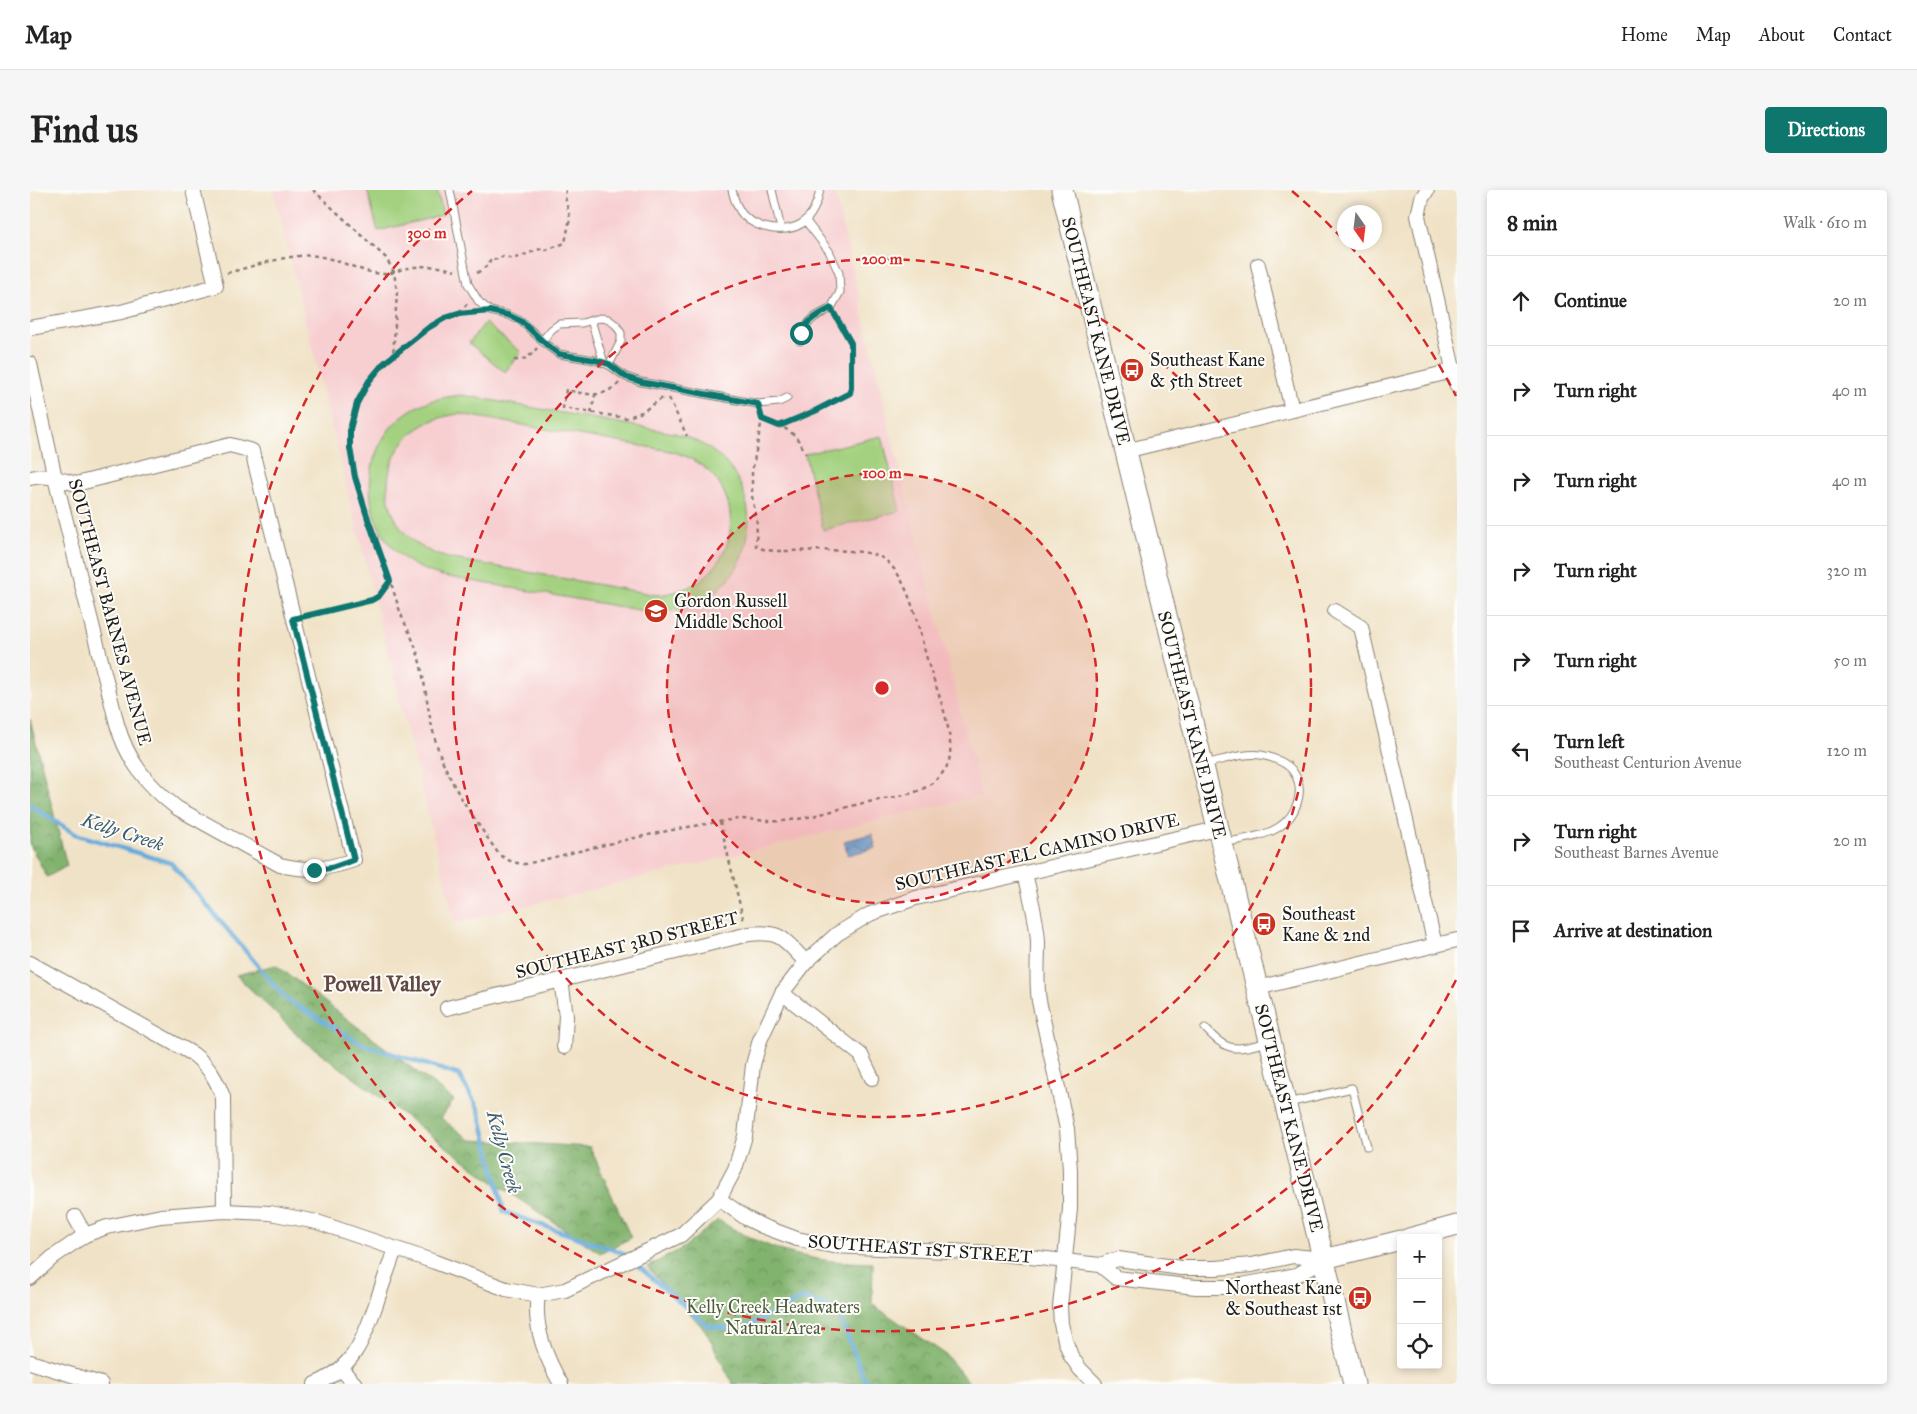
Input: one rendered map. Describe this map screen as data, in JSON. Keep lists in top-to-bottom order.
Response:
{
  "streets": {
    "main road": ["SOUTHEAST KANE DRIVE"],
    "street": [
      "SOUTHEAST BARNES AVENUE",
      "SOUTHEAST EL CAMINO DRIVE",
      "SOUTHEAST 3RD STREET",
      "SOUTHEAST 1ST STREET"
    ]
  },
  "crossings": [
    ["SOUTHEAST KANE DRIVE", "SOUTHEAST EL CAMINO DRIVE"],
    ["SOUTHEAST KANE DRIVE", "SOUTHEAST 1ST STREET"],
    ["SOUTHEAST EL CAMINO DRIVE", "SOUTHEAST 3RD STREET"],
    ["SOUTHEAST EL CAMINO DRIVE", "SOUTHEAST 1ST STREET"]
  ],
  "districts": ["Powell Valley"],
  "water": ["Kelly Creek"],
  "parks": ["Kelly Creek Headwaters Natural Area"],
  "places": {
    "bus stop": ["Southeast Kane & 5th Street", "Southeast Kane & 2nd", "Northeast Kane & Southeast 1st"],
    "school or university": ["Gordon Russell Middle School"]
  },
  "north": "bottom",
  "page": {
    "header": "Map",
    "nav": [
      "Home",
      "Map",
      "About",
      "Contact"
    ],
    "buttons": "Directions",
    "title": "Find us",
    "heading": ["8 min", "Walk · 610 m"],
    "list": [
      ["Continue", "20 m"],
      ["Turn right", "40 m"],
      ["Turn right", "40 m"],
      ["Turn right", "320 m"],
      ["Turn right", "50 m"],
      ["Turn left", "Southeast Centurion Avenue", "120 m"],
      ["Turn right", "Southeast Barnes Avenue", "20 m"],
      "Arrive at destination"
    ],
    "map_buttons": ["+", "−"]
  },
  "rings": ["300 m", "200 m", "100 m"]
}
